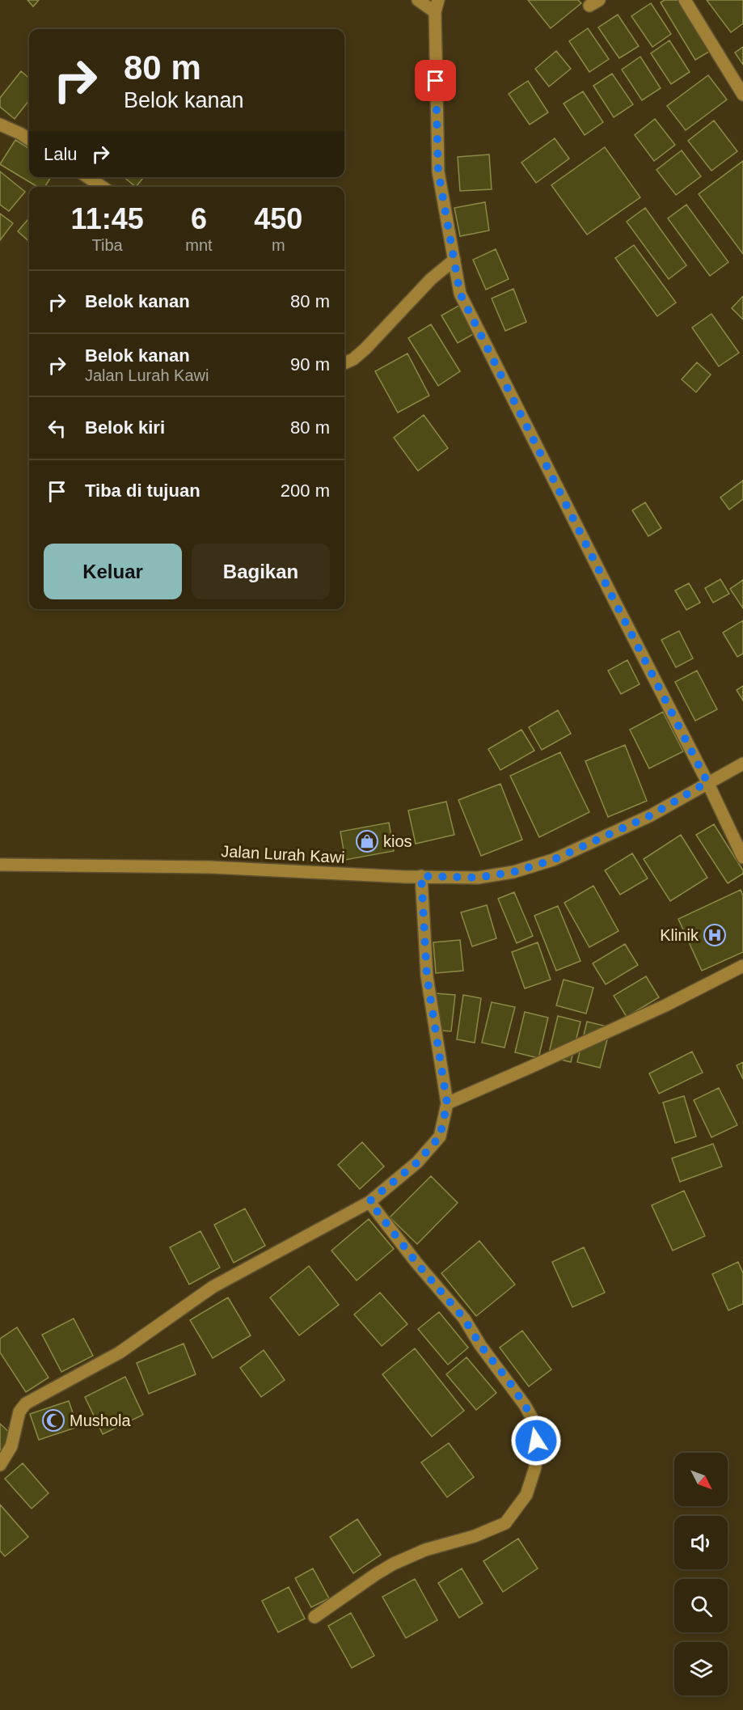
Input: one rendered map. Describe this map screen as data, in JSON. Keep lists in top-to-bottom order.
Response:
{
  "streets": {
    "street": ["Jalan Lurah Kawi"]
  },
  "places": {
    "shop": ["kios"],
    "hospital": ["Klinik"],
    "mosque": ["Mushola"]
  },
  "north": "bottom right",
  "page": {
    "turn": ["80 m", "Belok kanan"],
    "then": "Lalu",
    "eta": [
      "11:45",
      "Tiba",
      "6",
      "mnt",
      "450",
      "m"
    ],
    "list": [
      {
        "name": "Belok kanan",
        "value": "80 m"
      },
      {
        "name": "Belok kanan",
        "note": "Jalan Lurah Kawi",
        "value": "90 m"
      },
      {
        "name": "Belok kiri",
        "value": "80 m"
      },
      {
        "name": "Tiba di tujuan",
        "value": "200 m"
      }
    ],
    "buttons": ["Keluar", "Bagikan"]
  }
}
